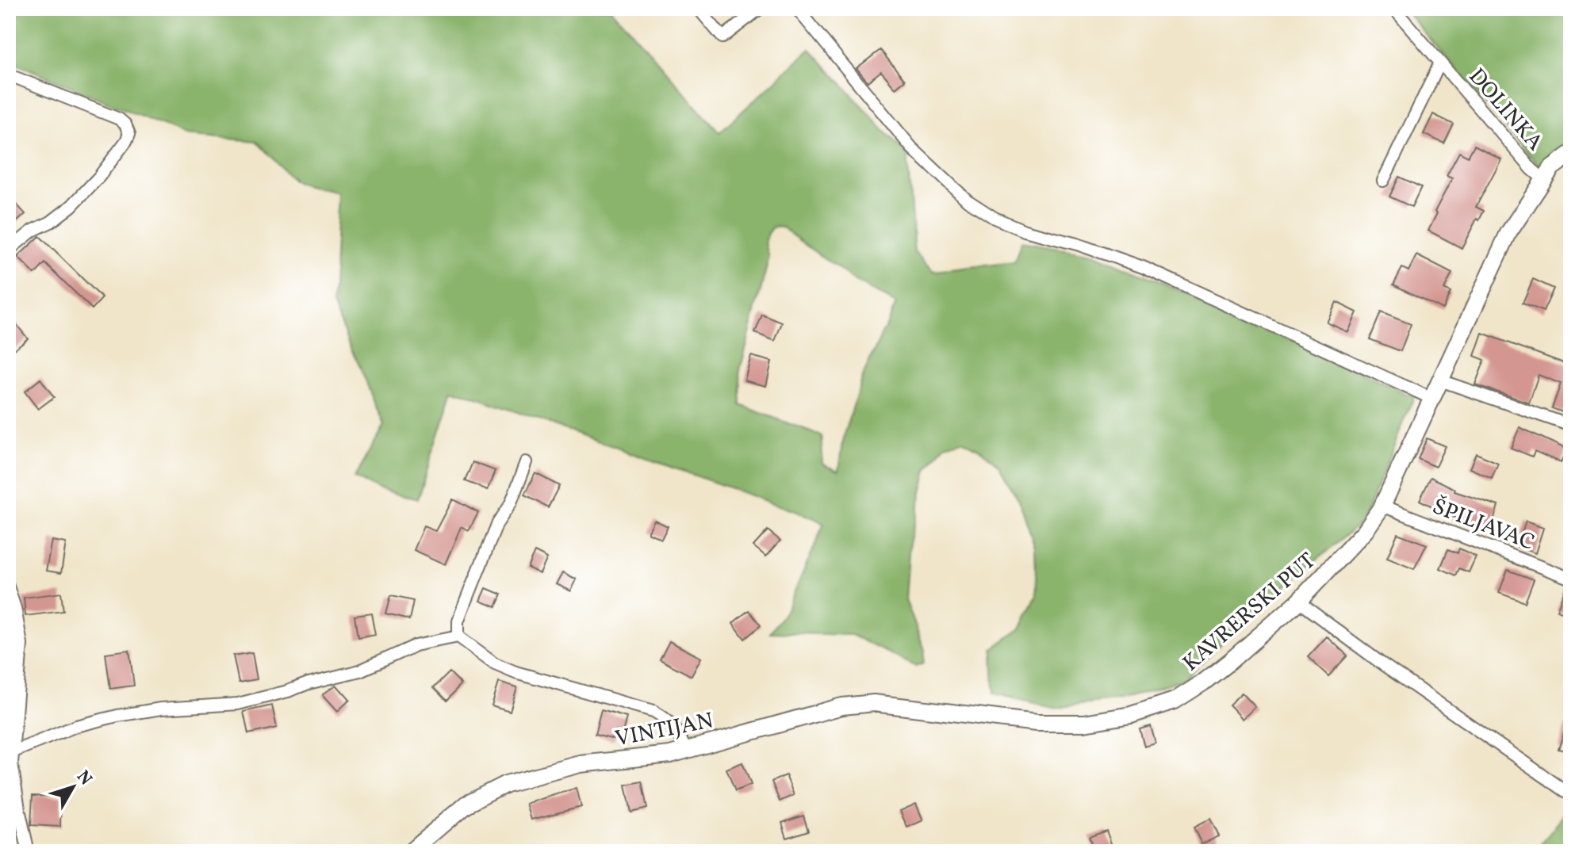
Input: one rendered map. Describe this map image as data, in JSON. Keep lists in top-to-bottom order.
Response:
{
  "streets": {
    "main road": ["KAVRERSKI PUT", "VINTIJAN"],
    "street": ["DOLINKA", "ŠPILJAVAC"]
  },
  "crossings": [
    ["DOLINKA", "KAVRERSKI PUT"],
    ["ŠPILJAVAC", "KAVRERSKI PUT"],
    ["KAVRERSKI PUT", "VINTIJAN"]
  ],
  "north": "top right"
}
